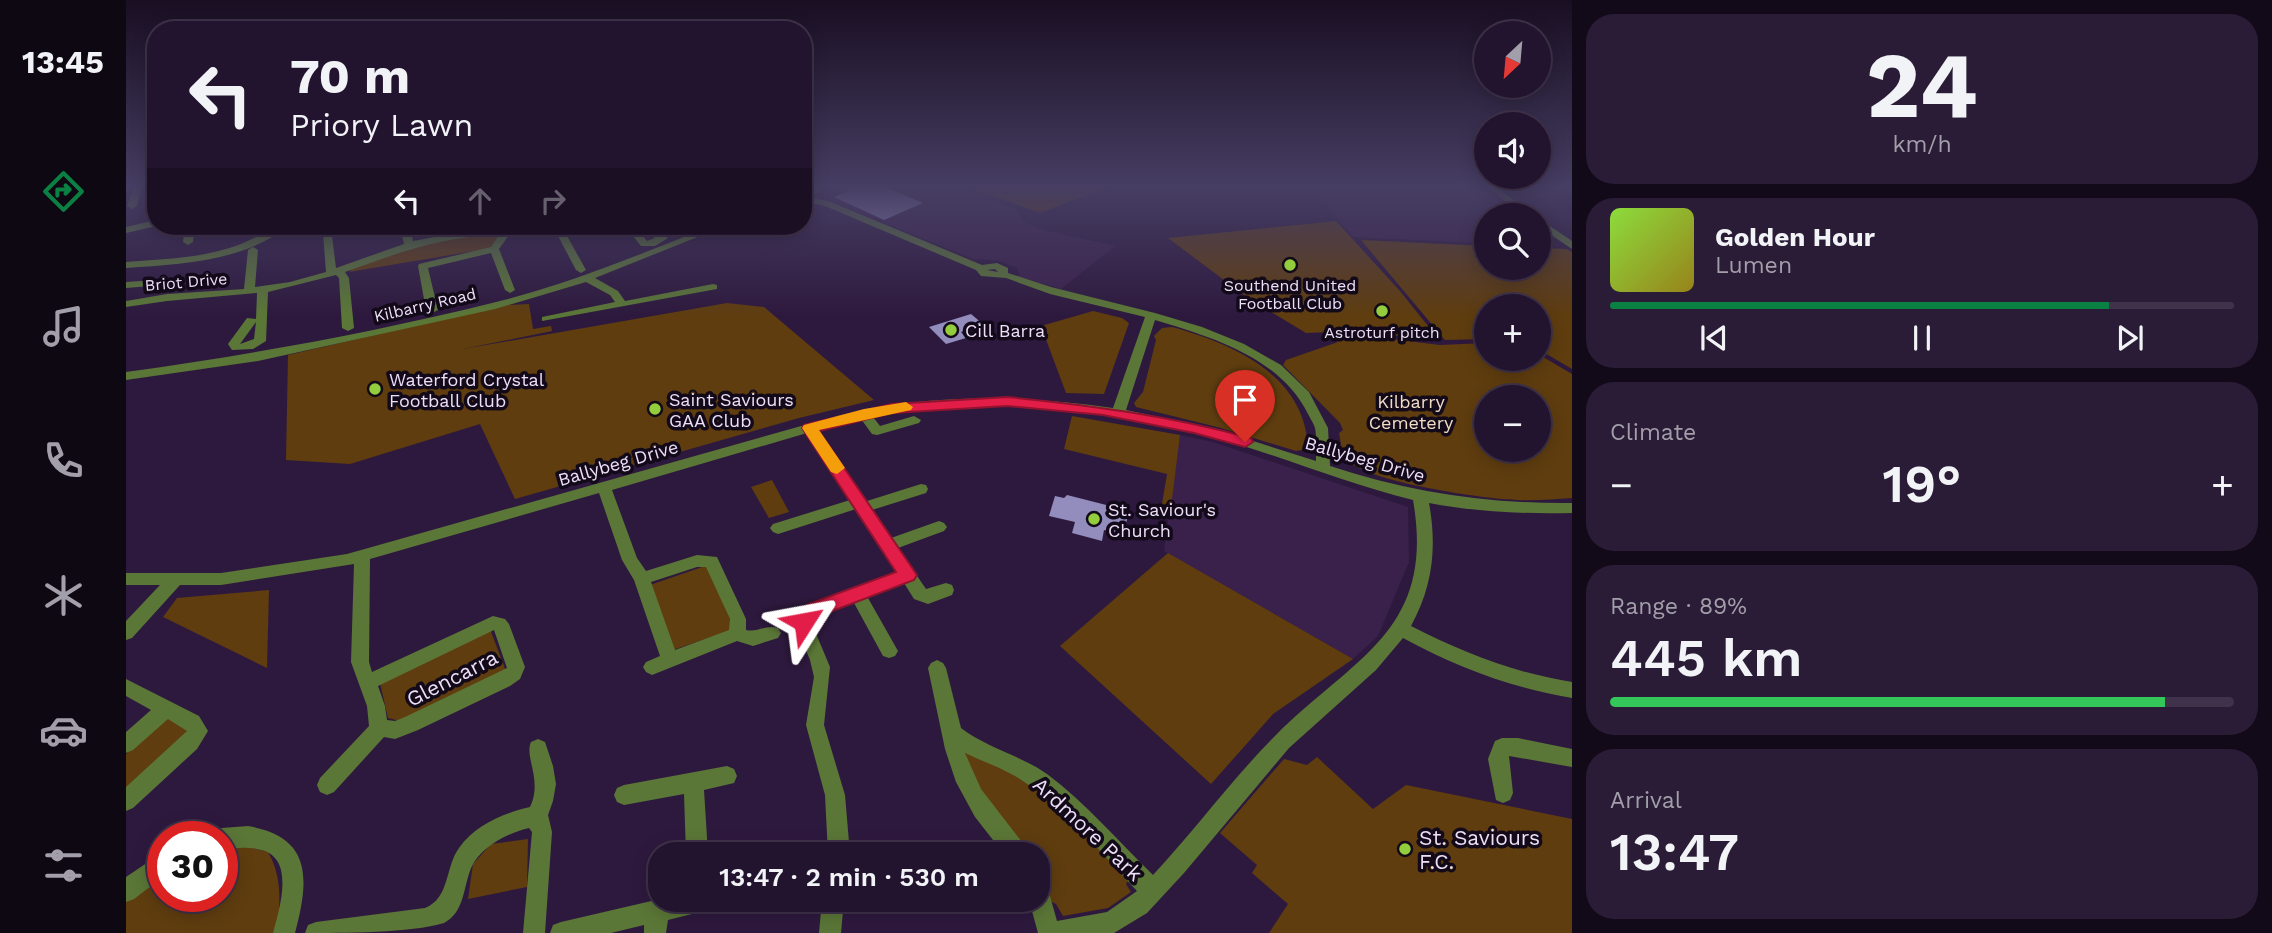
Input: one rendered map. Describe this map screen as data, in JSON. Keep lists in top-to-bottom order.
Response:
{
  "streets": {
    "street": [
      "Briot Drive",
      "Kilbarry Road",
      "Ballybeg Drive",
      "Glencarra",
      "Ardmore Park"
    ]
  },
  "crossings": [
    ["Ballybeg Drive", "Ardmore Park"]
  ],
  "parks": ["Kilbarry Cemetery"],
  "places": [
    "Southend United Football Club",
    "Astroturf pitch",
    "Cill Barra",
    "Waterford Crystal Football Club",
    "Saint Saviours GAA Club",
    "St. Saviour's Church",
    "St. Saviours F.C."
  ],
  "north": "bottom left",
  "page": {
    "tabs": "13:45",
    "tile": [
      ["24", "km/h"],
      "Climate",
      ["Range · 89%", "445 km"],
      ["Arrival", "13:47"]
    ],
    "map_buttons": ["+", "−"],
    "turn": ["70 m", "Priory Lawn"],
    "song": ["Golden Hour", "Lumen"],
    "heat": ["−", "19°", "+"],
    "limit": "30",
    "trip": "13:47 · 2 min · 530 m"
  }
}
